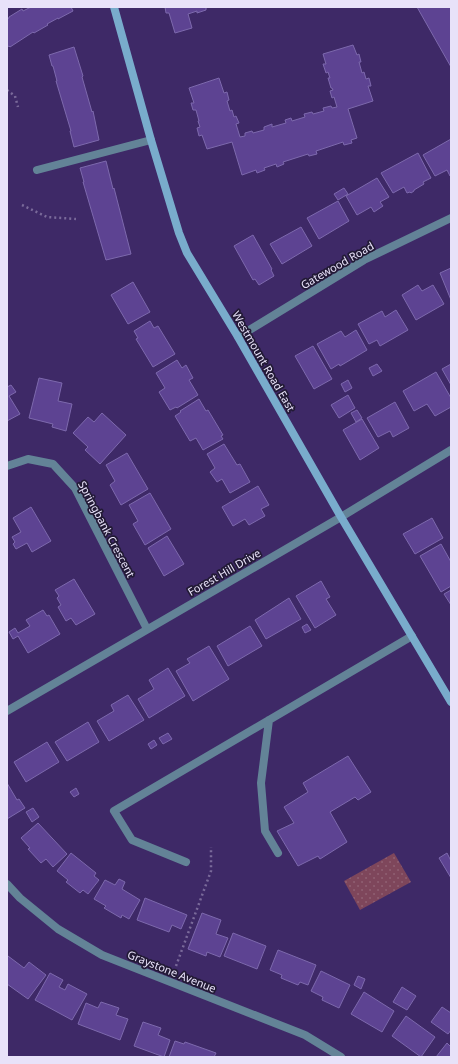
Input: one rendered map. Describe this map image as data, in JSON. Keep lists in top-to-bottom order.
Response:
{
  "streets": {
    "main road": ["Westmount Road East"],
    "street": [
      "Gatewood Road",
      "Springbank Crescent",
      "Forest Hill Drive",
      "Graystone Avenue"
    ]
  },
  "crossings": [
    ["Gatewood Road", "Westmount Road East"],
    ["Westmount Road East", "Forest Hill Drive"],
    ["Springbank Crescent", "Forest Hill Drive"]
  ]
}
